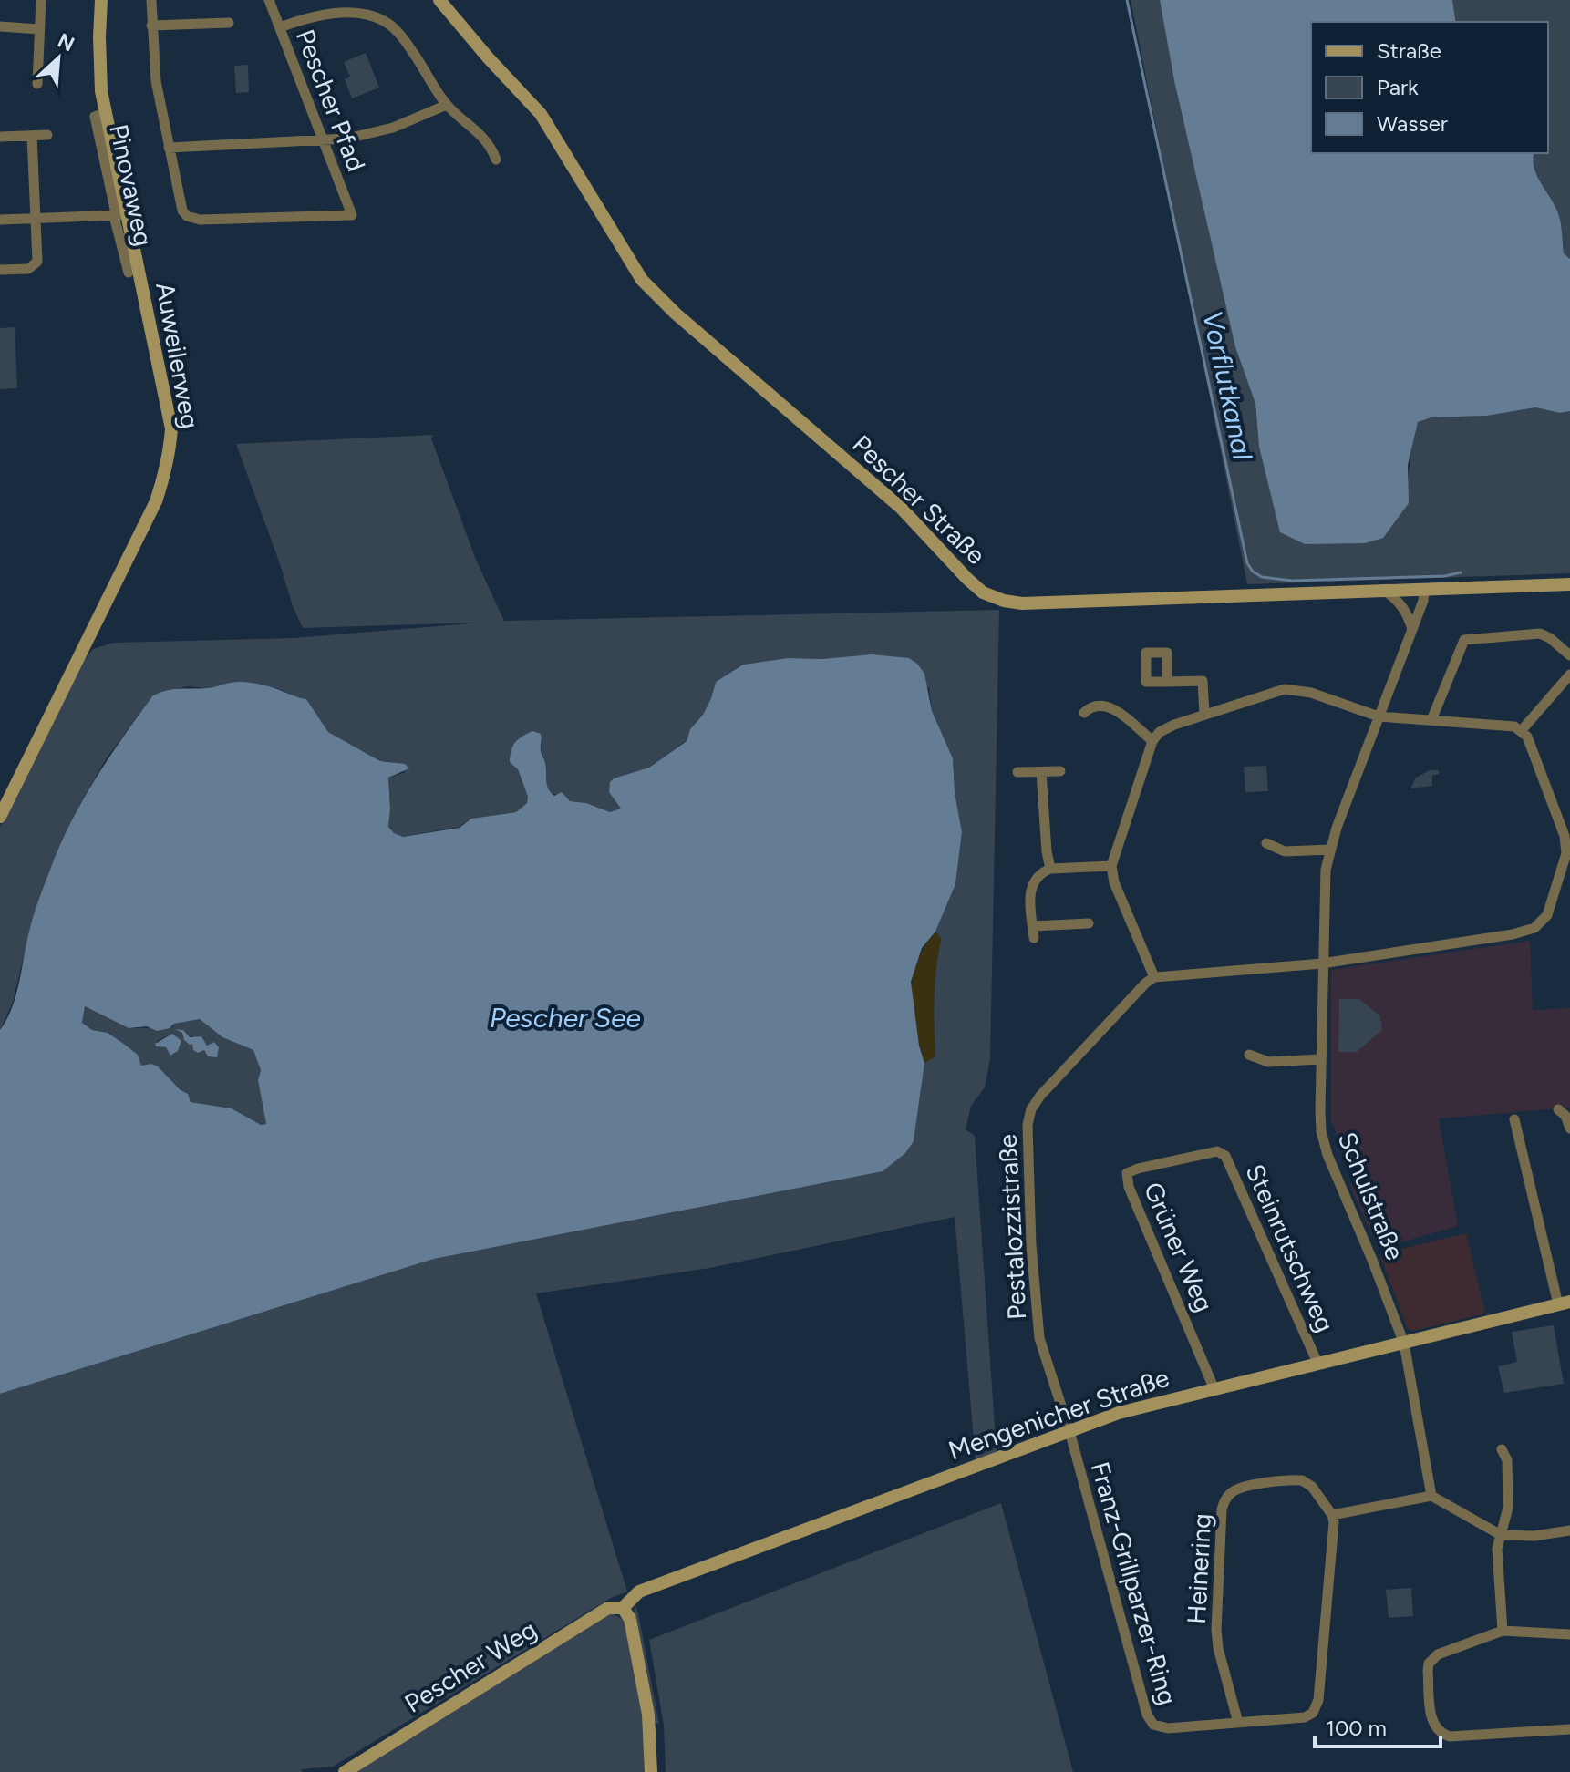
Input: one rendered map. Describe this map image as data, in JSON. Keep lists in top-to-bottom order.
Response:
{
  "streets": {
    "street": [
      "Pescher Pfad",
      "Pinovaweg",
      "Auweilerweg",
      "Pescher Straße",
      "Schulstraße",
      "Pestalozzistraße",
      "Grüner Weg",
      "Steinrutschweg",
      "Mengenicher Straße",
      "Heinering",
      "Franz-Grillparzer-Ring",
      "Pescher Weg"
    ]
  },
  "crossings": [
    ["Pinovaweg", "Auweilerweg"],
    ["Pescher Straße", "Schulstraße"],
    ["Schulstraße", "Mengenicher Straße"],
    ["Pestalozzistraße", "Mengenicher Straße"],
    ["Pestalozzistraße", "Franz-Grillparzer-Ring"],
    ["Grüner Weg", "Steinrutschweg"],
    ["Grüner Weg", "Mengenicher Straße"],
    ["Steinrutschweg", "Mengenicher Straße"],
    ["Mengenicher Straße", "Franz-Grillparzer-Ring"],
    ["Mengenicher Straße", "Pescher Weg"],
    ["Heinering", "Franz-Grillparzer-Ring"]
  ],
  "water": ["Vorflutkanal", "Pescher See"],
  "legend": ["Straße", "Park", "Wasser"],
  "scale_bar": "100 m",
  "north": "top right"
}
